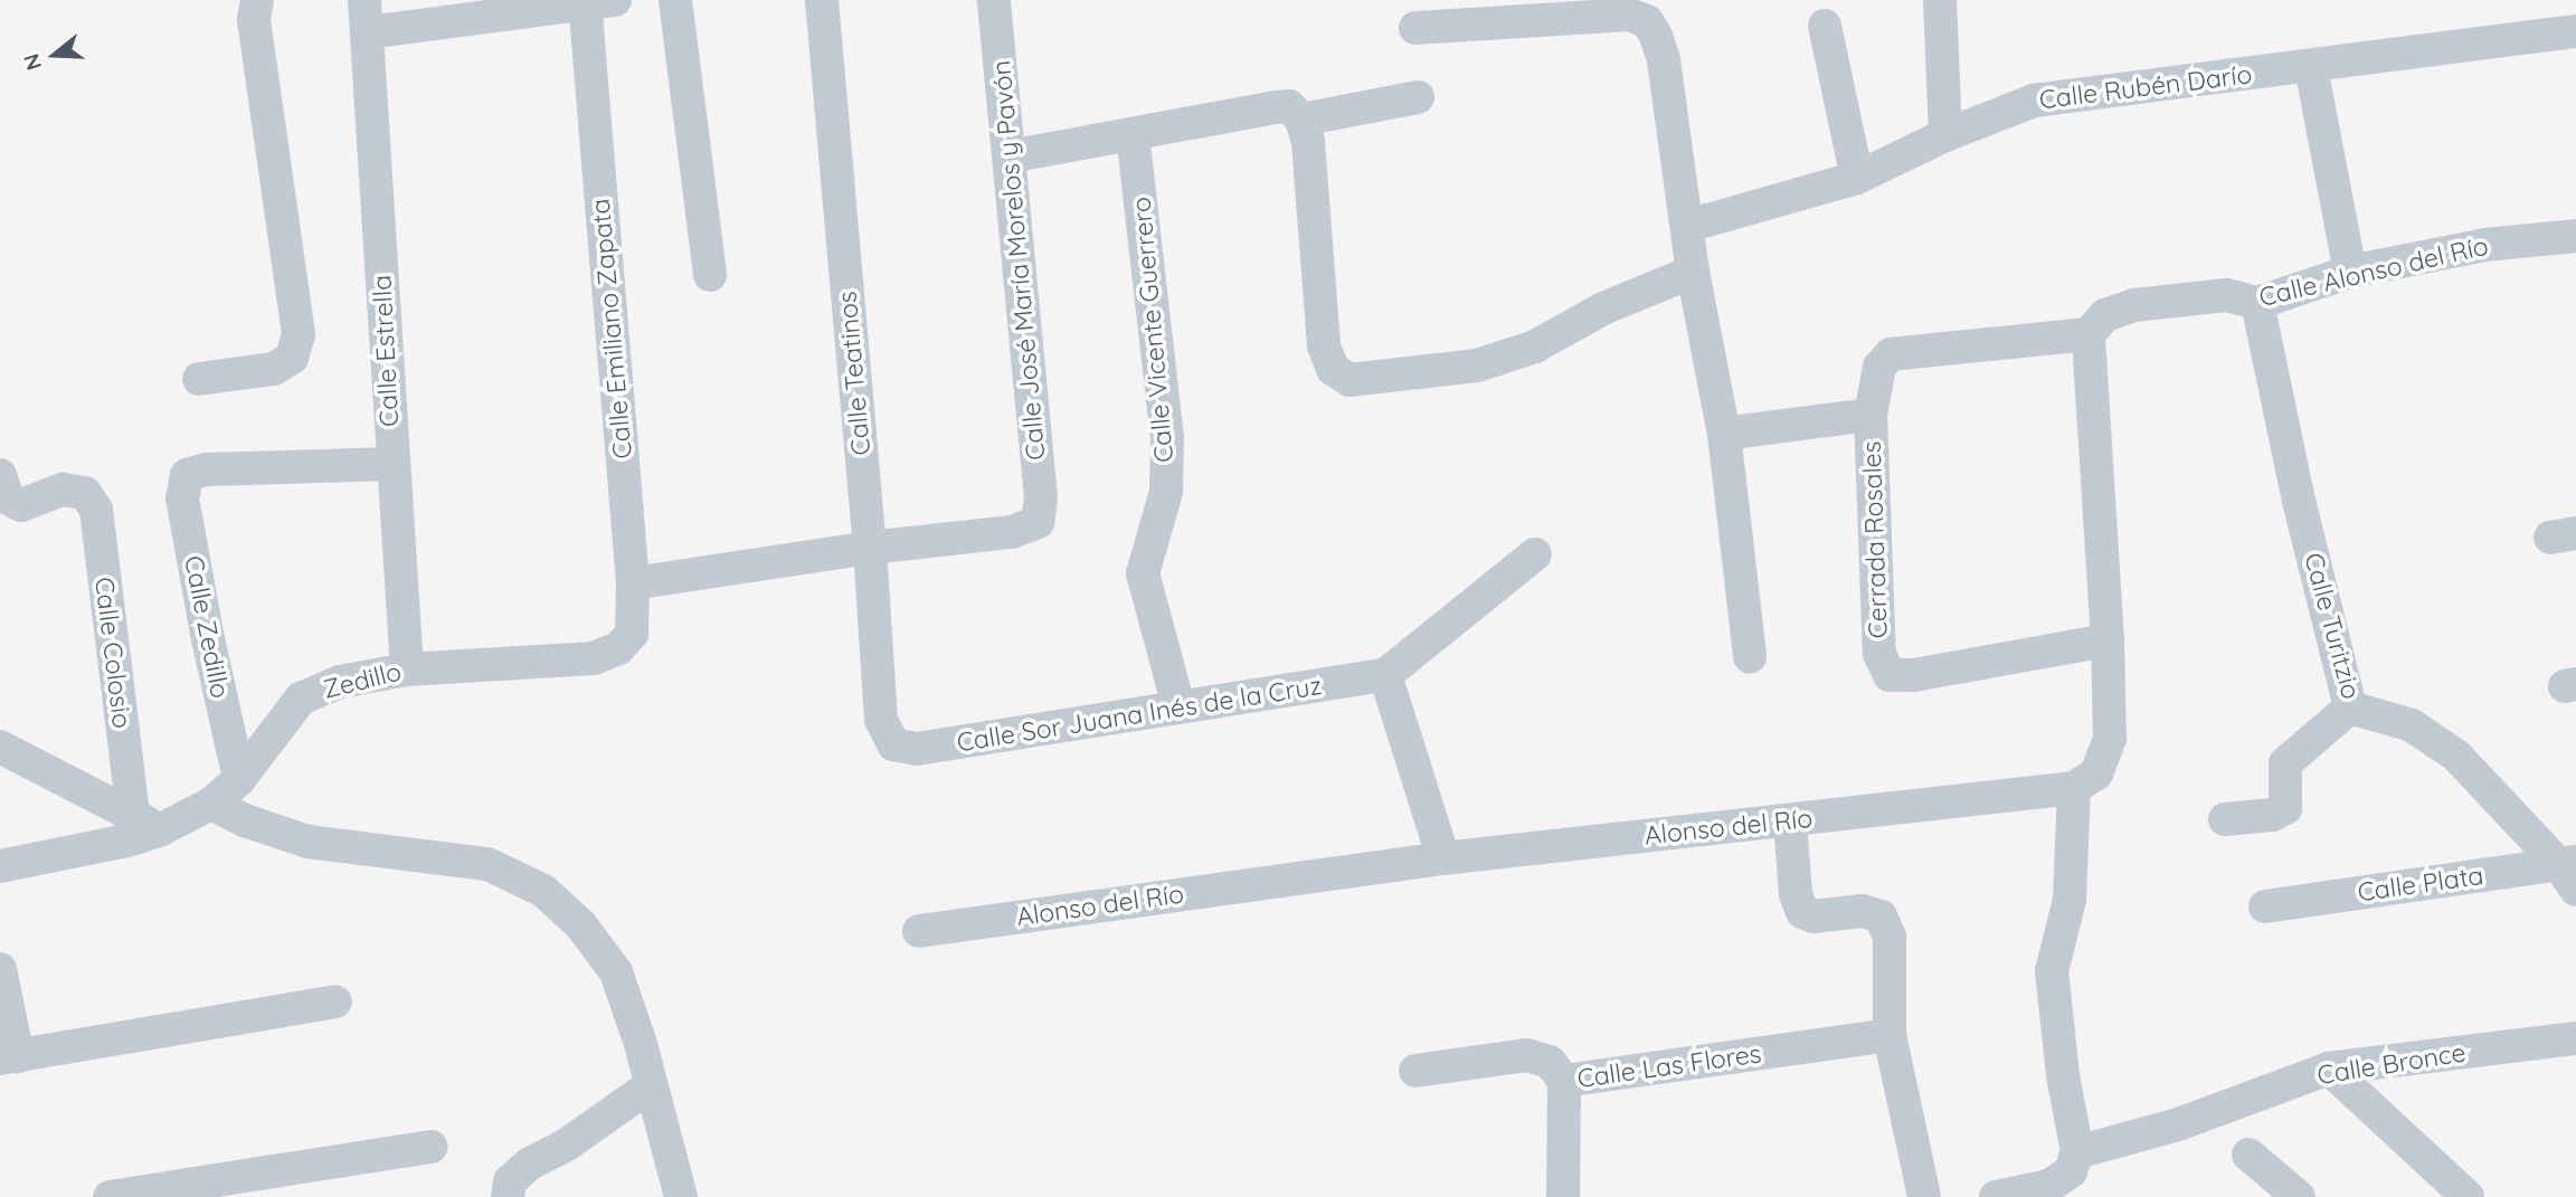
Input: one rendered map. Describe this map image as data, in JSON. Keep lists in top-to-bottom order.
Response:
{
  "streets": {
    "street": [
      "Calle Rubén Darío",
      "Calle José María Morelos y Pavón",
      "Calle Alonso del Río",
      "Calle Emiliano Zapata",
      "Calle Vicente Guerrero",
      "Calle Estrella",
      "Calle Teatinos",
      "Cerrada Rosales",
      "Calle Turitzio",
      "Calle Zedillo",
      "Calle Colosio",
      "Zedillo",
      "Calle Sor Juana Inés de la Cruz",
      "Alonso del Río",
      "Calle Plata",
      "Calle Bronce",
      "Calle Las Flores"
    ]
  },
  "crossings": [
    ["Calle José María Morelos y Pavón", "Calle Teatinos"],
    ["Calle Alonso del Río", "Calle Turitzio"],
    ["Calle Emiliano Zapata", "Zedillo"],
    ["Calle Vicente Guerrero", "Calle Sor Juana Inés de la Cruz"],
    ["Calle Estrella", "Calle Zedillo"],
    ["Calle Estrella", "Zedillo"],
    ["Calle Teatinos", "Calle Sor Juana Inés de la Cruz"],
    ["Calle Turitzio", "Calle Plata"],
    ["Calle Zedillo", "Zedillo"],
    ["Calle Colosio", "Zedillo"]
  ],
  "north": "left"
}
